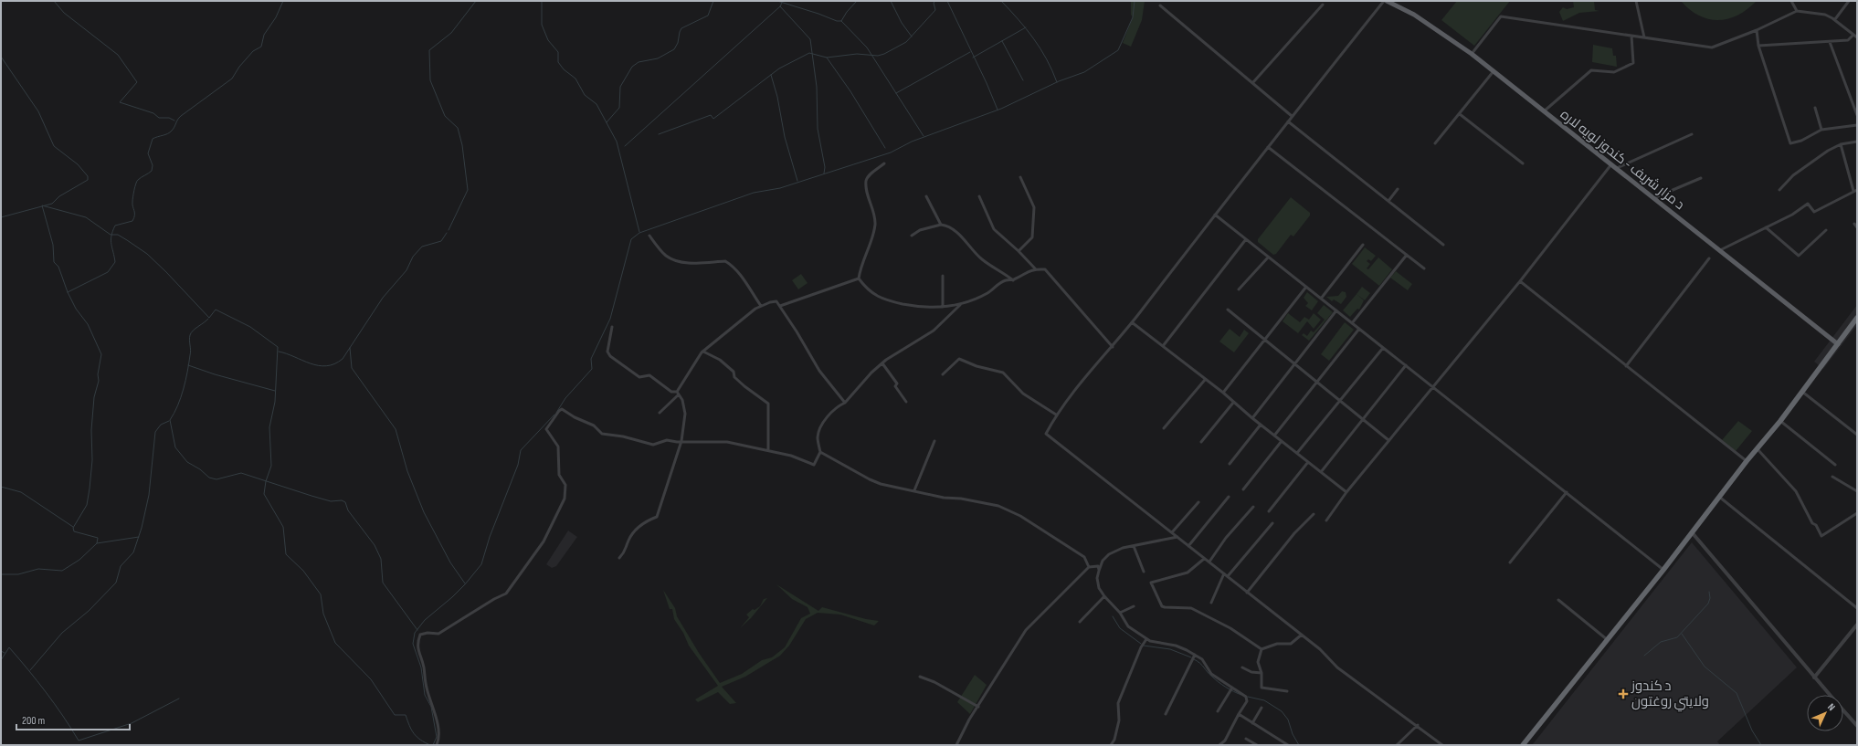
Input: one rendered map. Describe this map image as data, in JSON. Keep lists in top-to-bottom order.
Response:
{
  "streets": {
    "main road": ["د مزار شریف - کندوز لویه لاره"]
  },
  "places": {
    "health": ["د کندوز ولایتي روغتون"]
  },
  "scale_bar": "200 m",
  "north": "top right"
}
